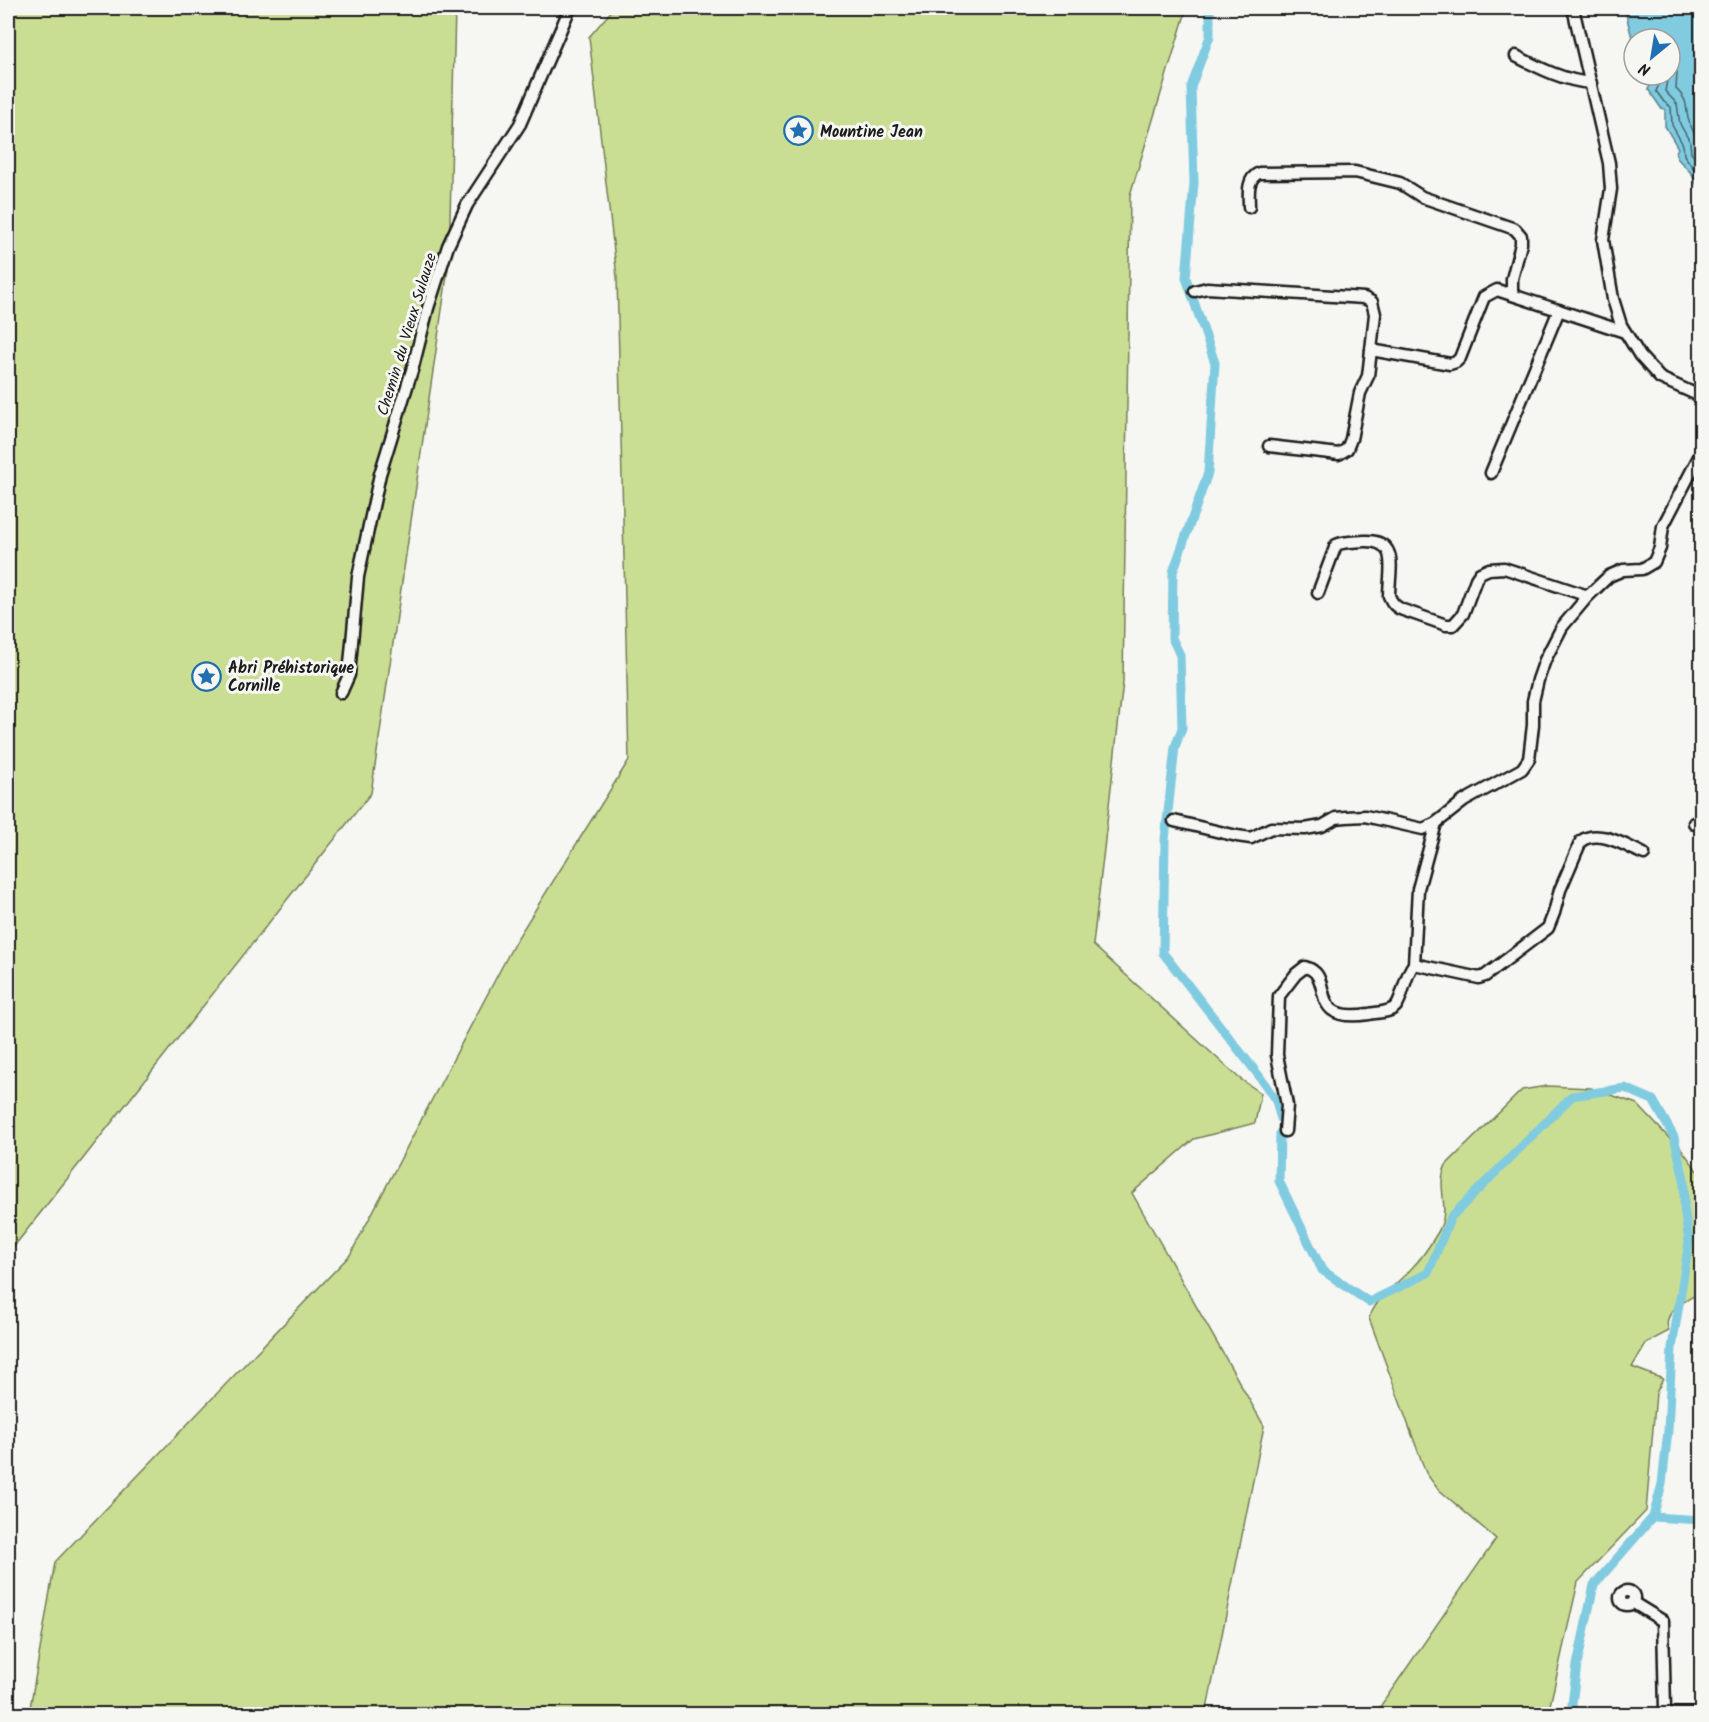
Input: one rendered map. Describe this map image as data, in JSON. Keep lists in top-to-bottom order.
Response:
{
  "streets": {
    "street": ["Chemin du Vieux Sulauze"]
  },
  "places": {
    "place": ["Mountine Jean", "Abri Préhistorique Cornille"]
  },
  "north": "bottom left"
}
